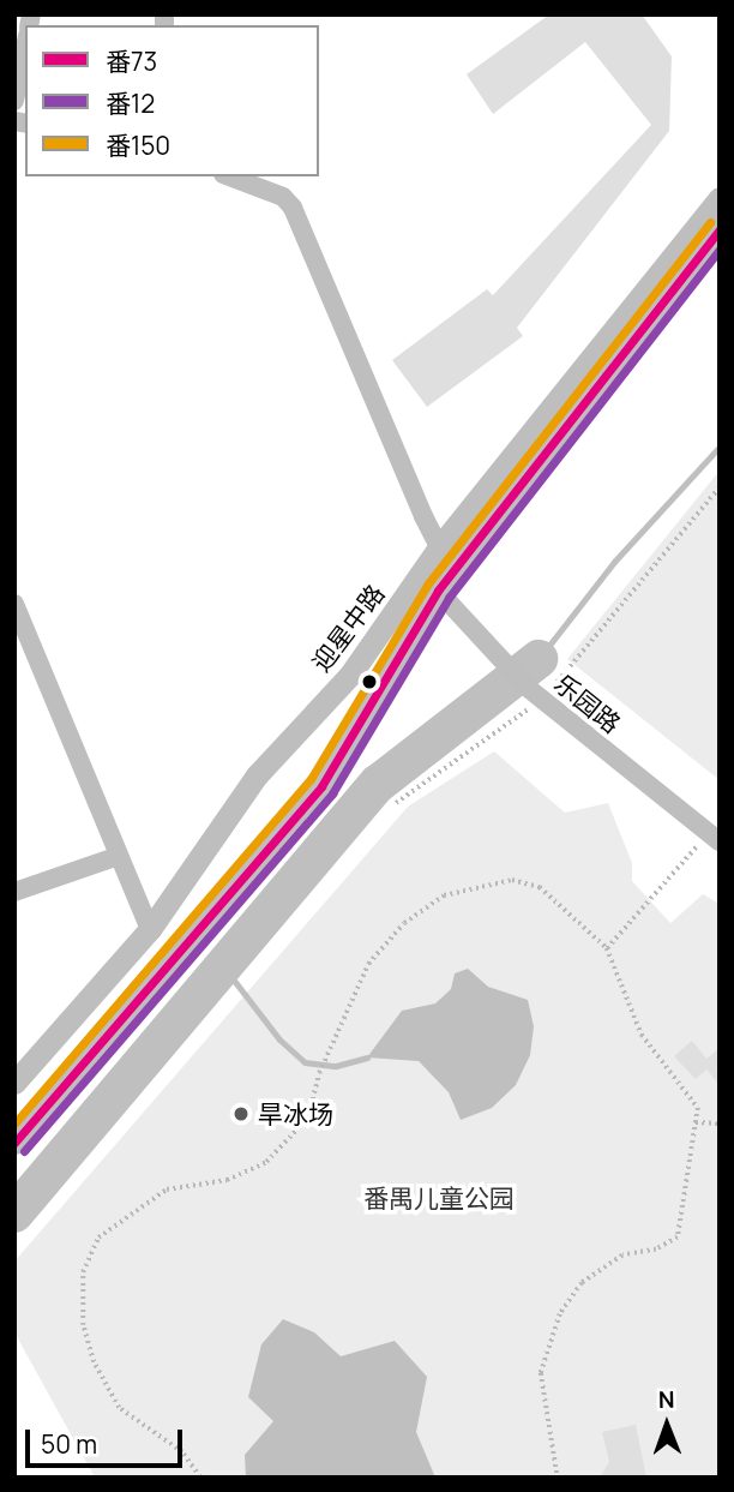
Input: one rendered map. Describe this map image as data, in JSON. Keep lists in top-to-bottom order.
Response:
{
  "streets": {
    "street": ["迎星中路", "乐园路"]
  },
  "parks": ["番禺儿童公园"],
  "places": ["旱冰场"],
  "lines": ["transit line 番150", "transit line 番73", "transit line 番12"],
  "legend": ["番73", "番12", "番150"],
  "scale_bar": "50 m",
  "north": "top"
}
